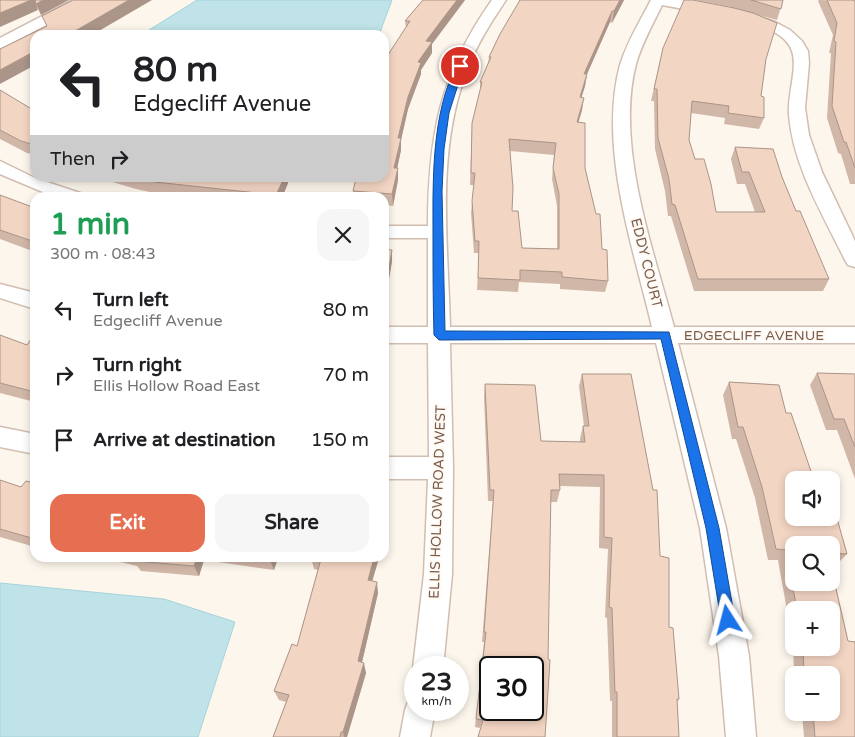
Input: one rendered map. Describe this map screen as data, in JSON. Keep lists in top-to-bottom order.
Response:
{
  "streets": {
    "street": ["EDDY COURT", "EDGECLIFF AVENUE", "ELLIS HOLLOW ROAD WEST"]
  },
  "crossings": [
    ["EDDY COURT", "EDGECLIFF AVENUE"],
    ["EDGECLIFF AVENUE", "ELLIS HOLLOW ROAD WEST"]
  ],
  "page": {
    "turn": ["80 m", "Edgecliff Avenue"],
    "then": "Then",
    "heading": ["1 min", "300 m · 08:43"],
    "list": [
      {
        "name": "Turn left",
        "note": "Edgecliff Avenue",
        "value": "80 m"
      },
      {
        "name": "Turn right",
        "note": "Ellis Hollow Road East",
        "value": "70 m"
      },
      {
        "name": "Arrive at destination",
        "value": "150 m"
      }
    ],
    "map_buttons": ["+", "−"],
    "buttons": ["Exit", "Share"],
    "speed": "23 km/h",
    "limit": "30"
  }
}
